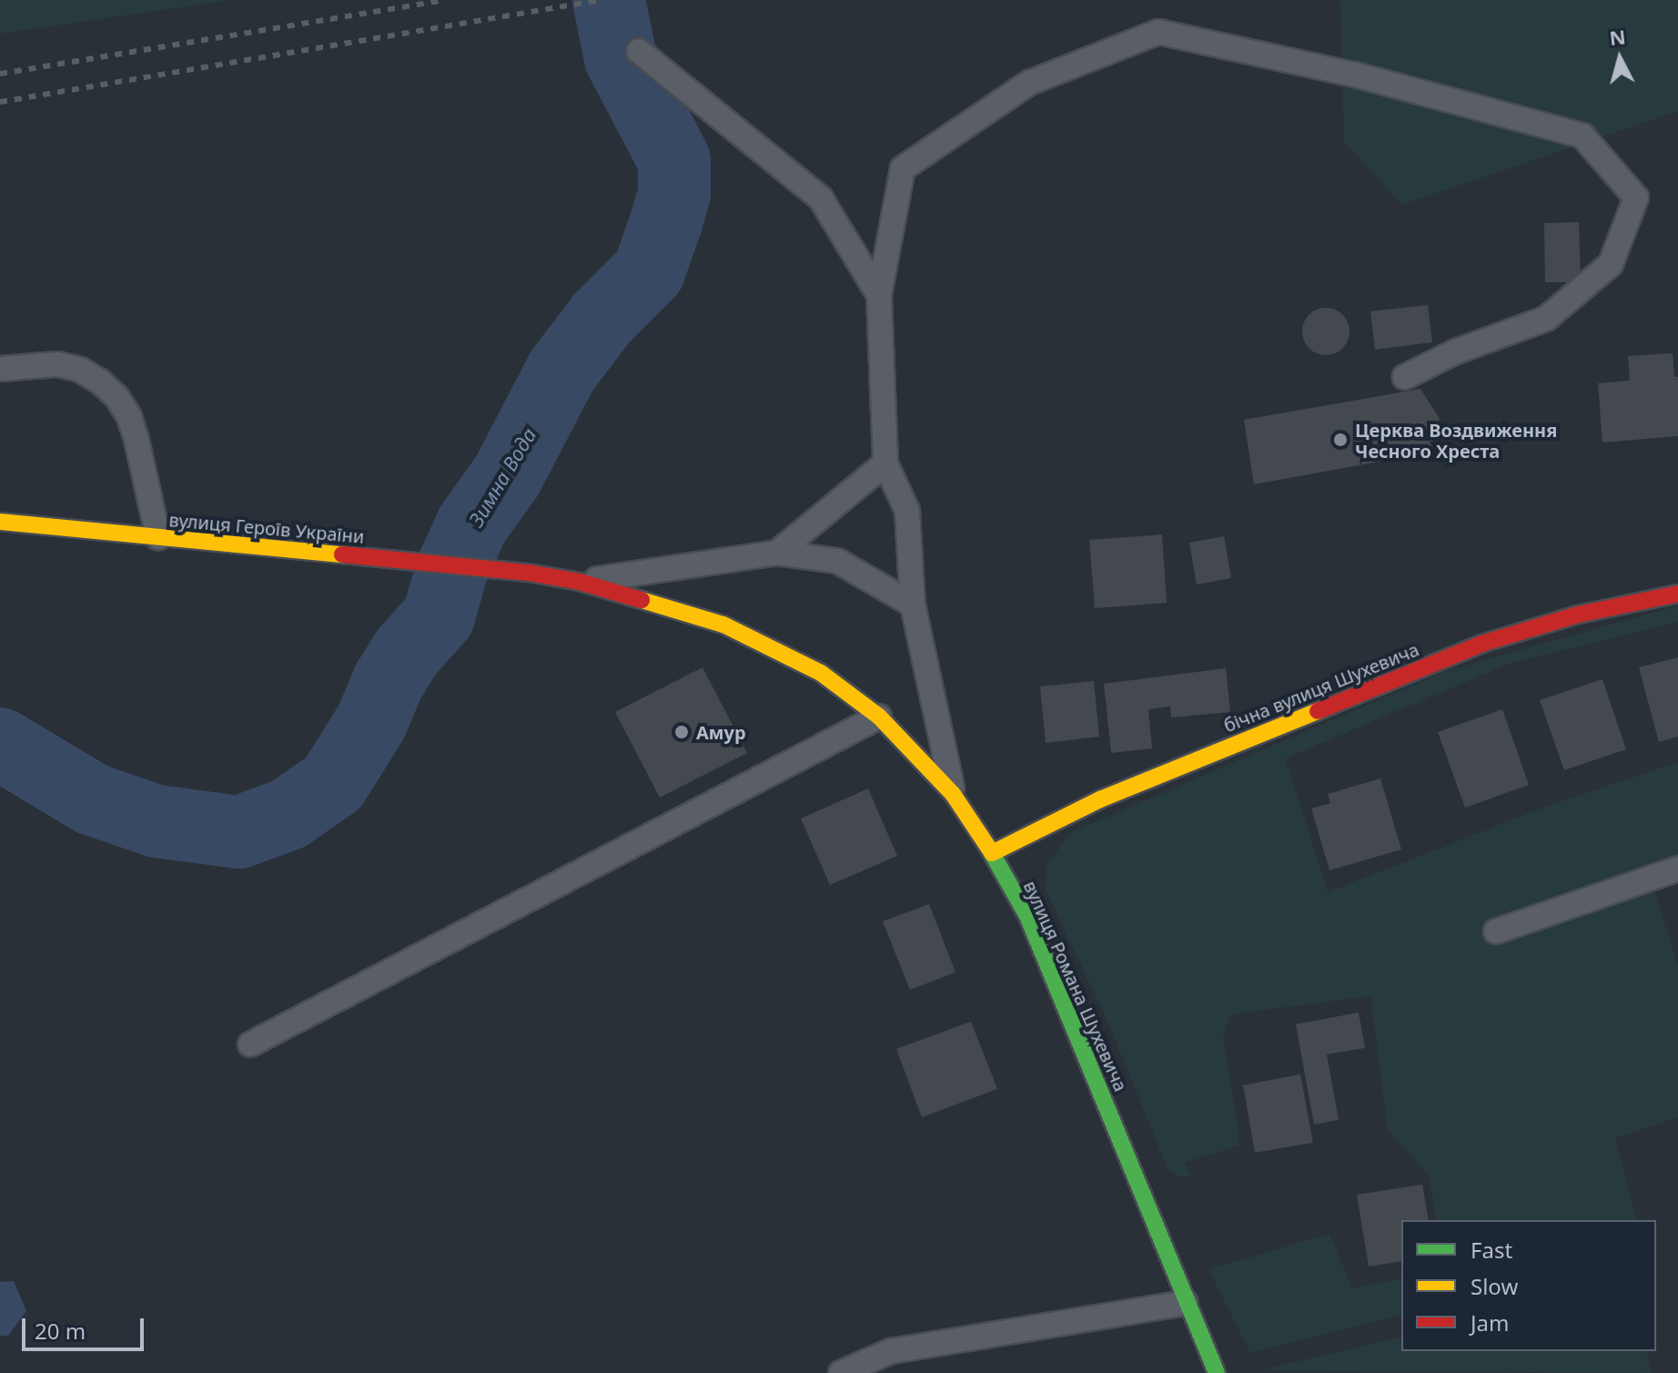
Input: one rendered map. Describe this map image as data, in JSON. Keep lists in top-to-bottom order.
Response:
{
  "streets": {
    "main road": ["вулиця Героїв України", "бічна вулиця Шухевича", "вулиця Романа Шухевича"]
  },
  "crossings": [
    ["вулиця Героїв України", "вулиця Романа Шухевича"],
    ["бічна вулиця Шухевича", "вулиця Романа Шухевича"]
  ],
  "water": ["Зимна Вода"],
  "places": ["Церква Воздвиження Чесного Хреста", "Амур"],
  "legend": ["Fast", "Slow", "Jam"],
  "scale_bar": "20 m",
  "north": "top"
}
